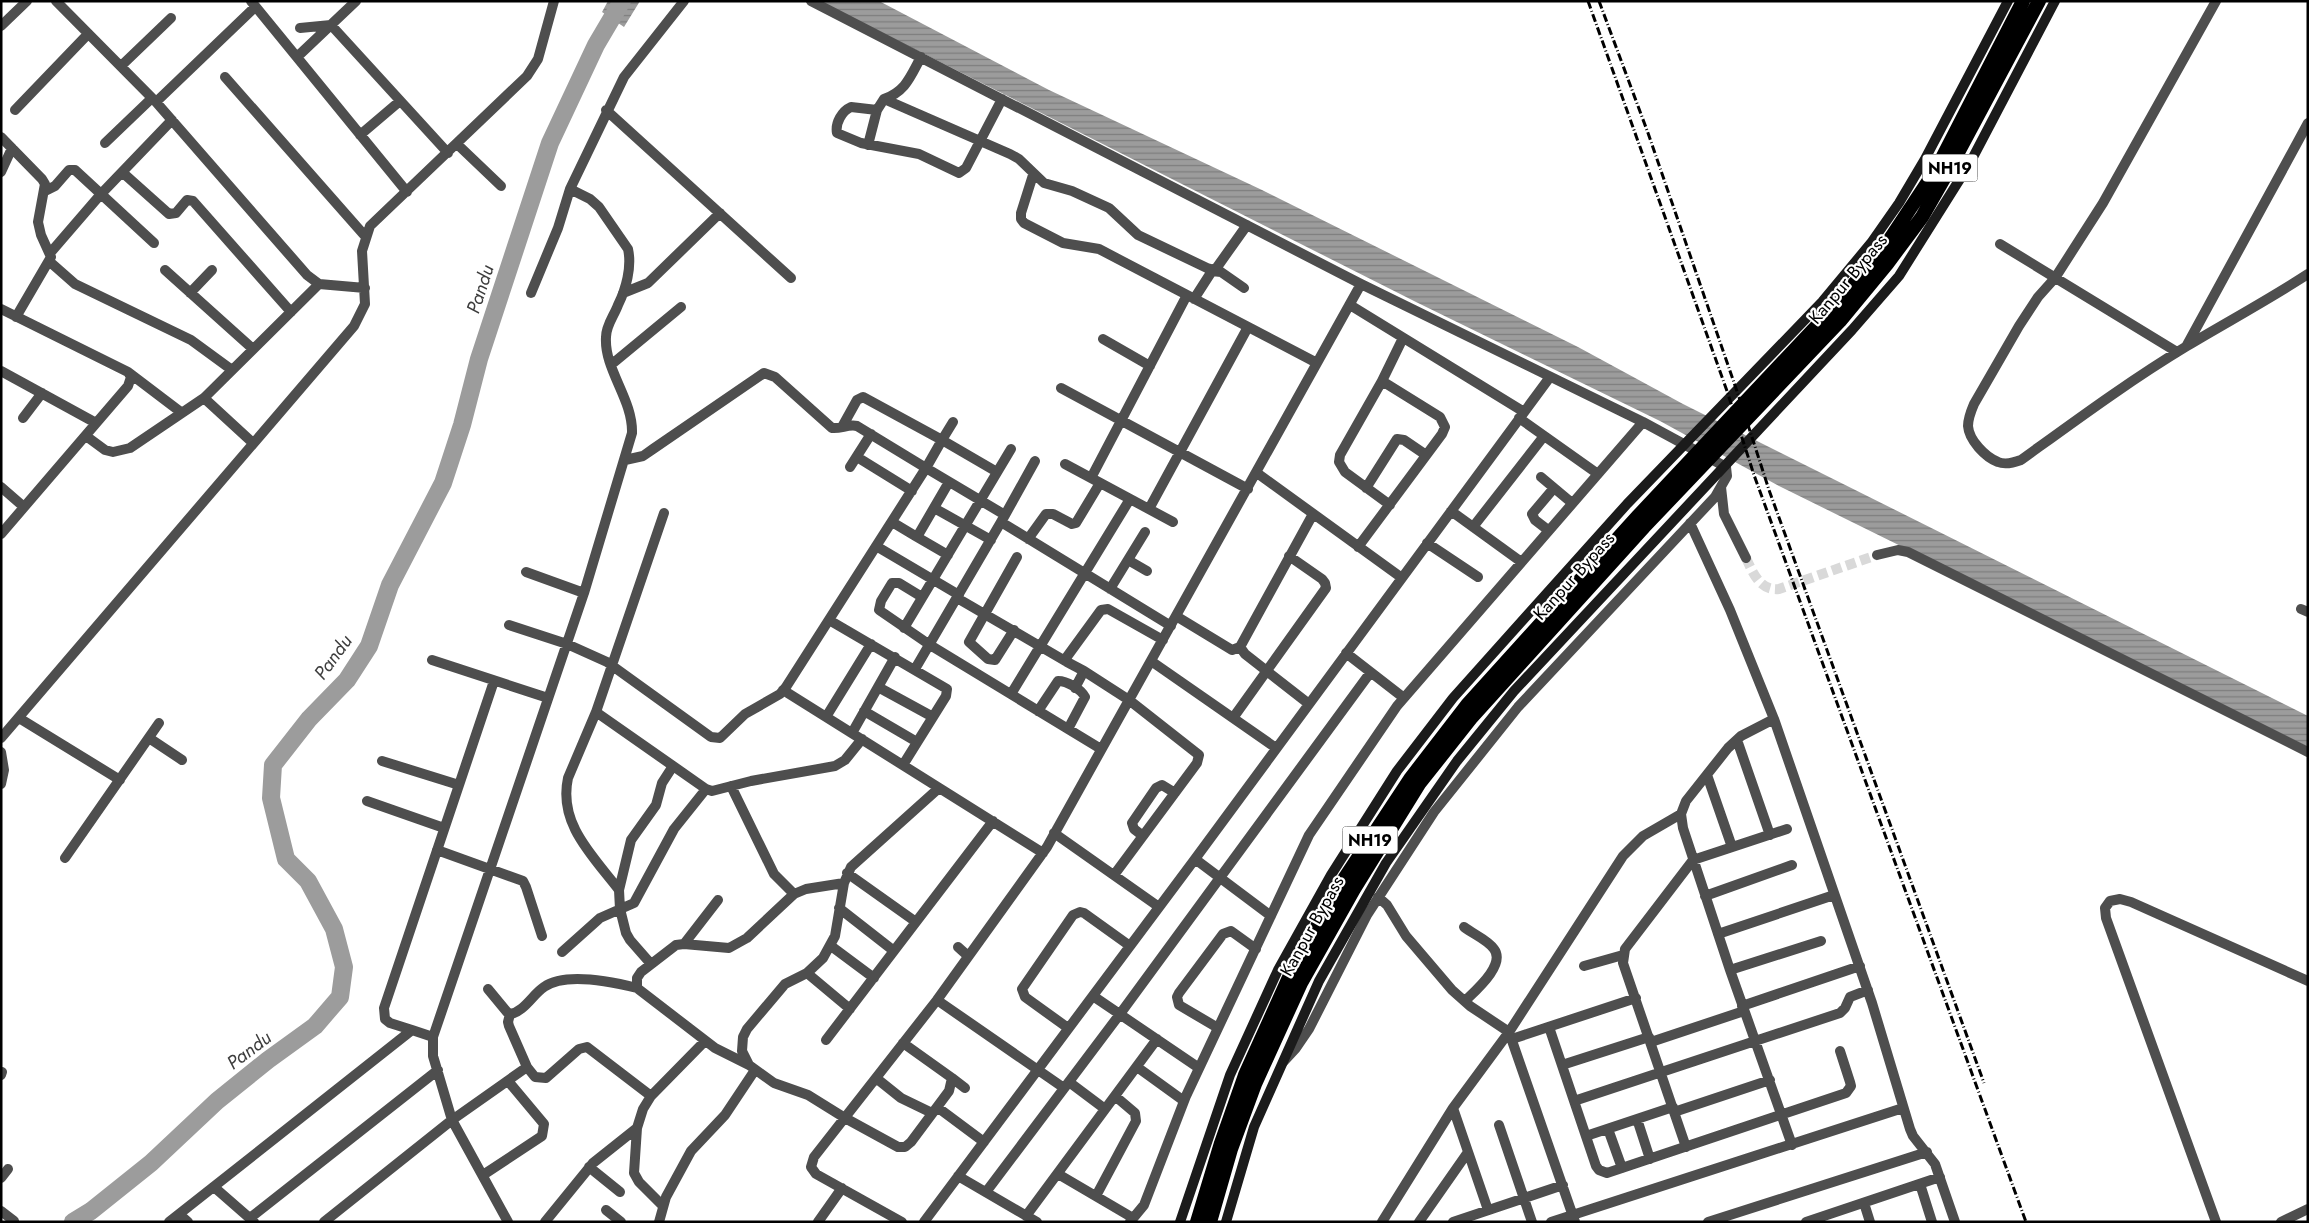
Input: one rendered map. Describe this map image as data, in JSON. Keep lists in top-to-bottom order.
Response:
{
  "streets": {
    "highway": ["NH19", "Kanpur Bypass"]
  },
  "water": ["Pandu"]
}
